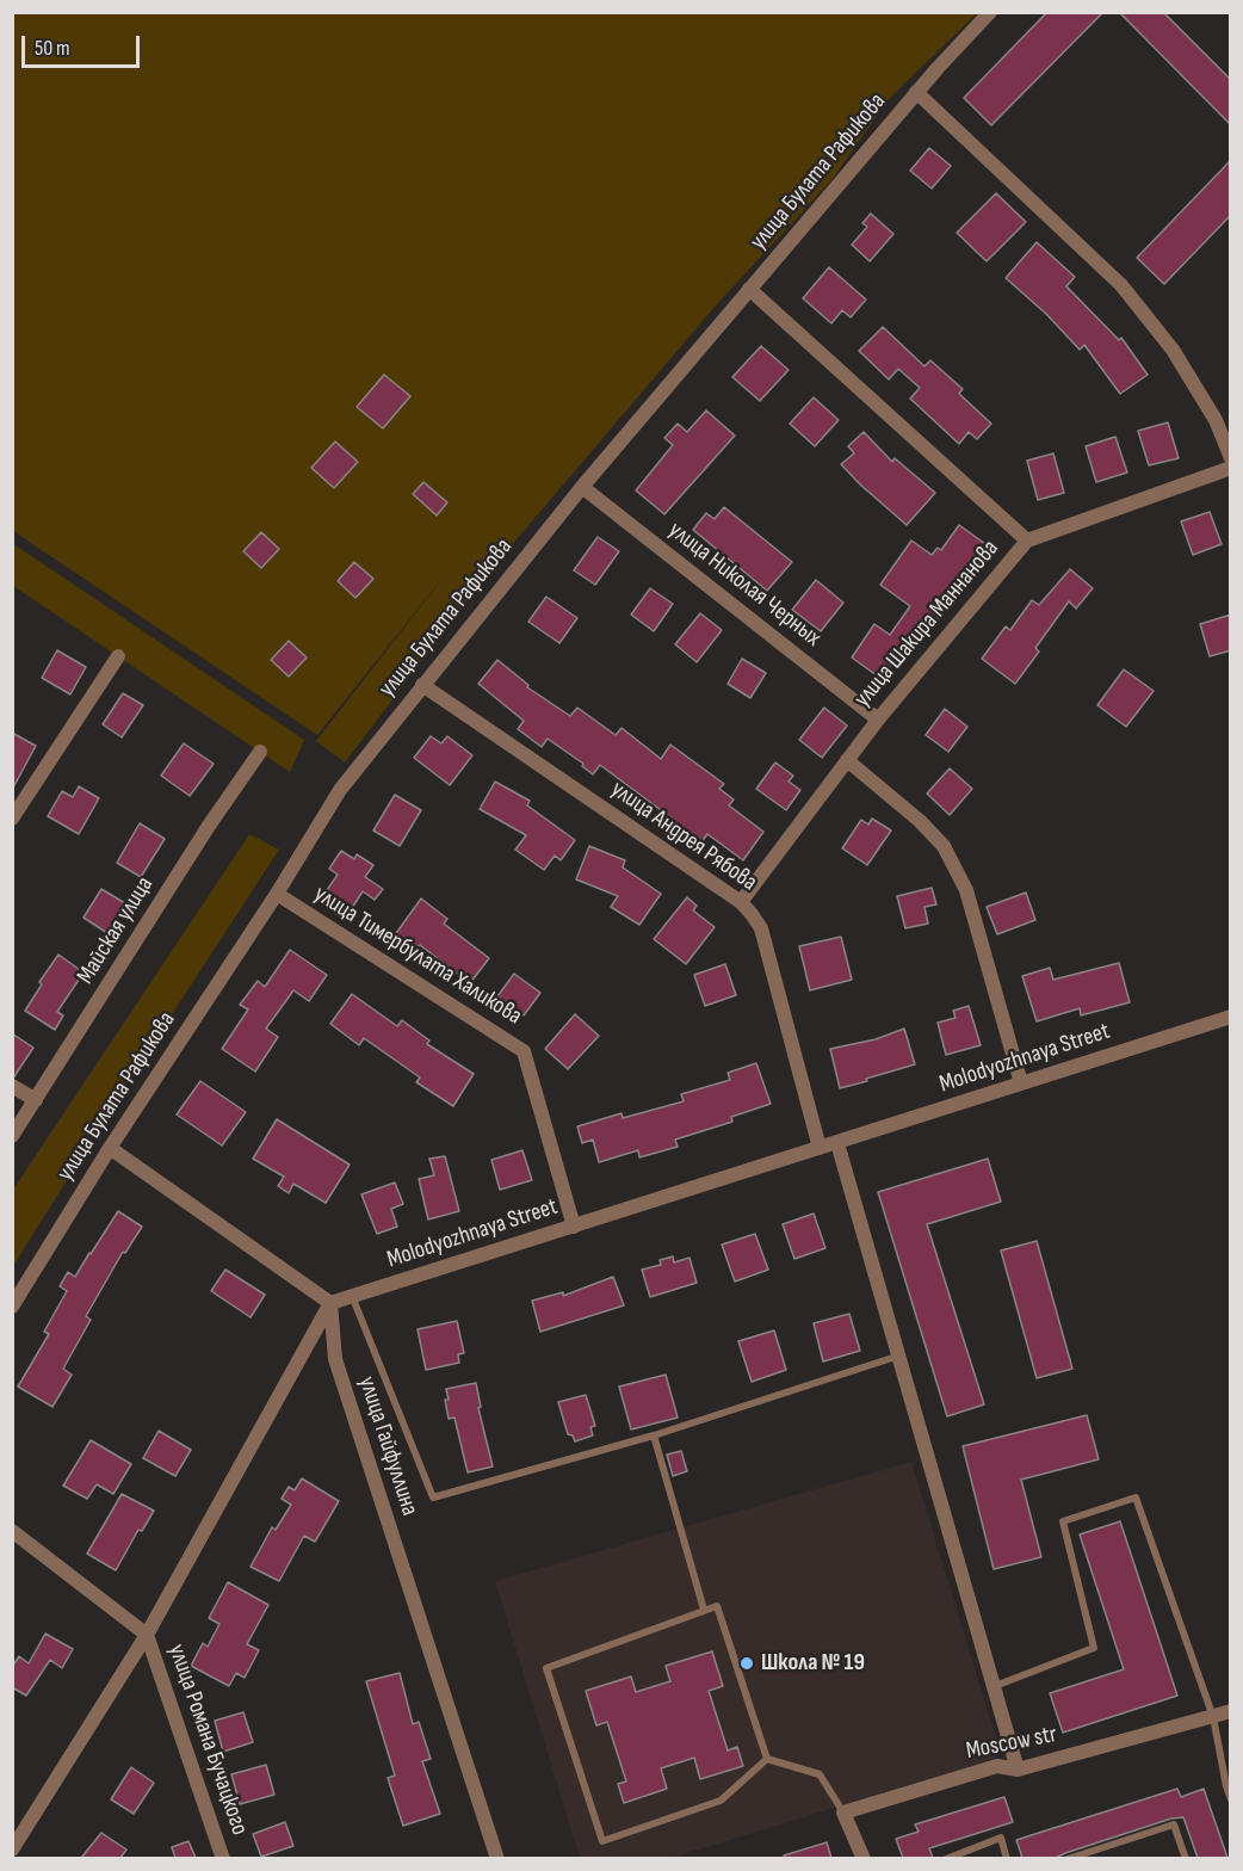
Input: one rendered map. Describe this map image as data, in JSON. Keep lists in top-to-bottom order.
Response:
{
  "streets": {
    "street": [
      "улица Булата Рафикова",
      "улица Николая Черных",
      "улица Шакира Маннанова",
      "улица Андрея Рябова",
      "Майская улица",
      "улица Тимербулата Халикова",
      "Molodyozhnaya Street",
      "улица Гайфуллина",
      "улица Романа Бучацкого",
      "Moscow str"
    ]
  },
  "crossings": [
    ["улица Булата Рафикова", "улица Николая Черных"],
    ["улица Булата Рафикова", "улица Шакира Маннанова"],
    ["улица Булата Рафикова", "улица Андрея Рябова"],
    ["улица Булата Рафикова", "улица Тимербулата Халикова"],
    ["улица Николая Черных", "улица Шакира Маннанова"],
    ["улица Шакира Маннанова", "улица Андрея Рябова"],
    ["улица Андрея Рябова", "Molodyozhnaya Street"],
    ["улица Тимербулата Халикова", "Molodyozhnaya Street"],
    ["Molodyozhnaya Street", "улица Гайфуллина"]
  ],
  "places": ["Школа № 19"],
  "scale_bar": "50 m"
}
